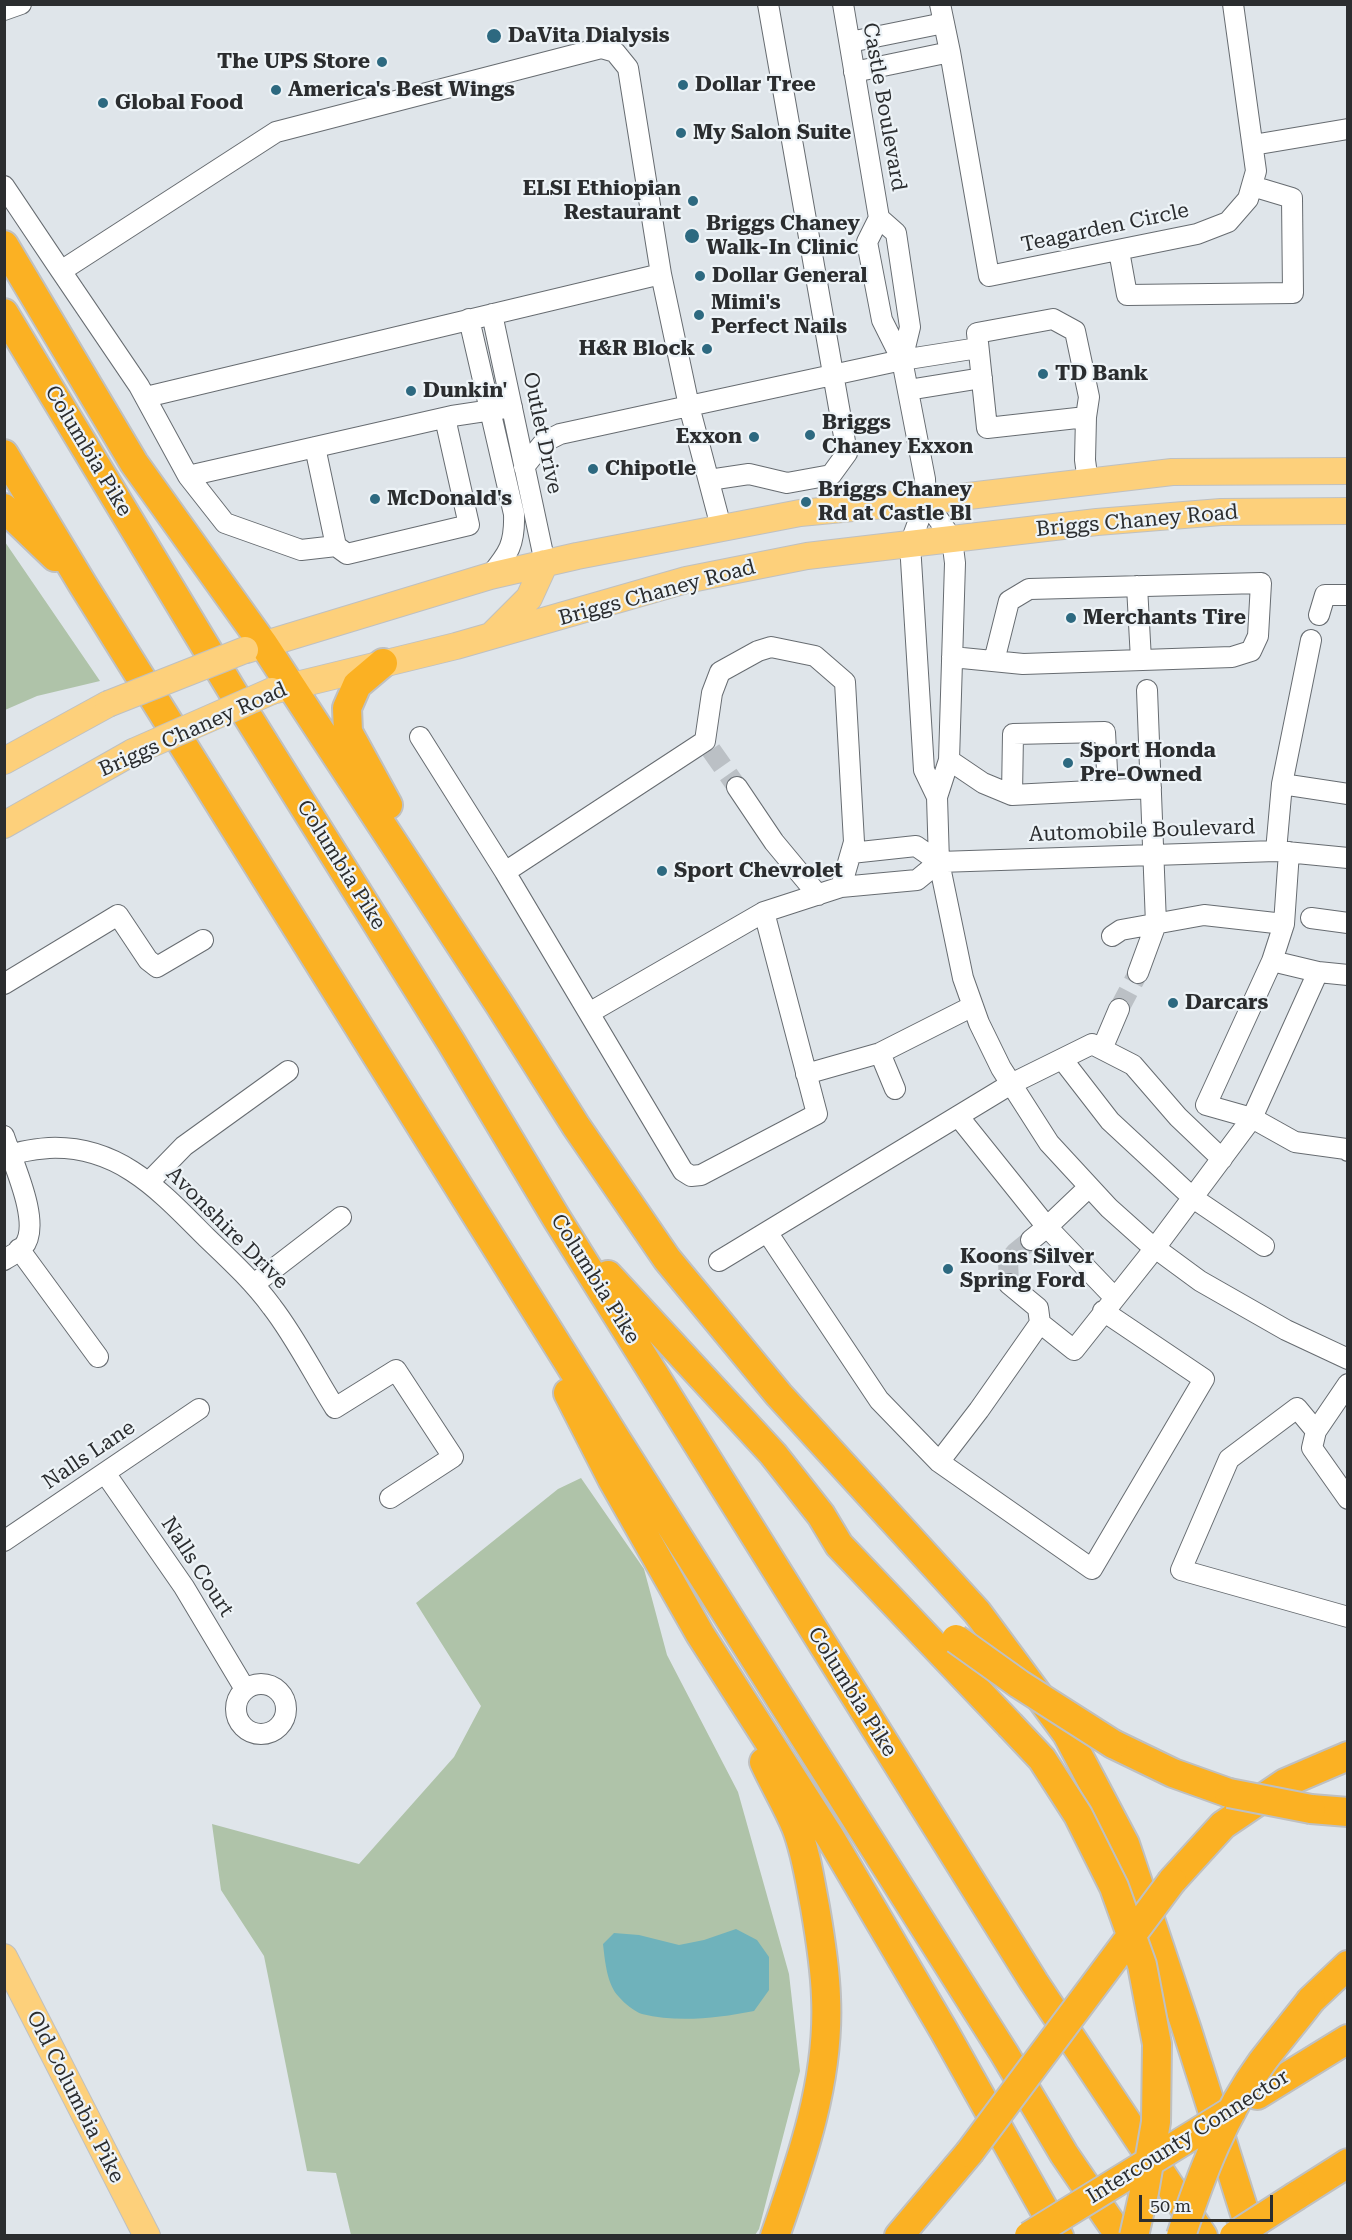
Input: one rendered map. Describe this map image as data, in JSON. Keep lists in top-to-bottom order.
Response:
{
  "streets": {
    "highway": ["Columbia Pike", "Intercounty Connector"],
    "main road": ["Briggs Chaney Road", "Old Columbia Pike"],
    "street": [
      "Castle Boulevard",
      "Teagarden Circle",
      "Outlet Drive",
      "Automobile Boulevard",
      "Avonshire Drive",
      "Nalls Lane",
      "Nalls Court"
    ]
  },
  "crossings": [
    ["Castle Boulevard", "Teagarden Circle"],
    ["Castle Boulevard", "Briggs Chaney Road"],
    ["Outlet Drive", "Briggs Chaney Road"],
    ["Nalls Lane", "Nalls Court"]
  ],
  "places": [
    "DaVita Dialysis",
    "The UPS Store",
    "Dollar Tree",
    "America's Best Wings",
    "Global Food",
    "My Salon Suite",
    "ELSI Ethiopian Restaurant",
    "Briggs Chaney Walk-In Clinic",
    "Dollar General",
    "Mimi's Perfect Nails",
    "H&R Block",
    "TD Bank",
    "Dunkin'",
    "Briggs Chaney Exxon",
    "Exxon",
    "Chipotle",
    "McDonald's",
    "Briggs Chaney Rd at Castle Bl",
    "Merchants Tire",
    "Sport Honda Pre-Owned",
    "Sport Chevrolet",
    "Darcars",
    "Koons Silver Spring Ford"
  ],
  "scale_bar": "50 m"
}
